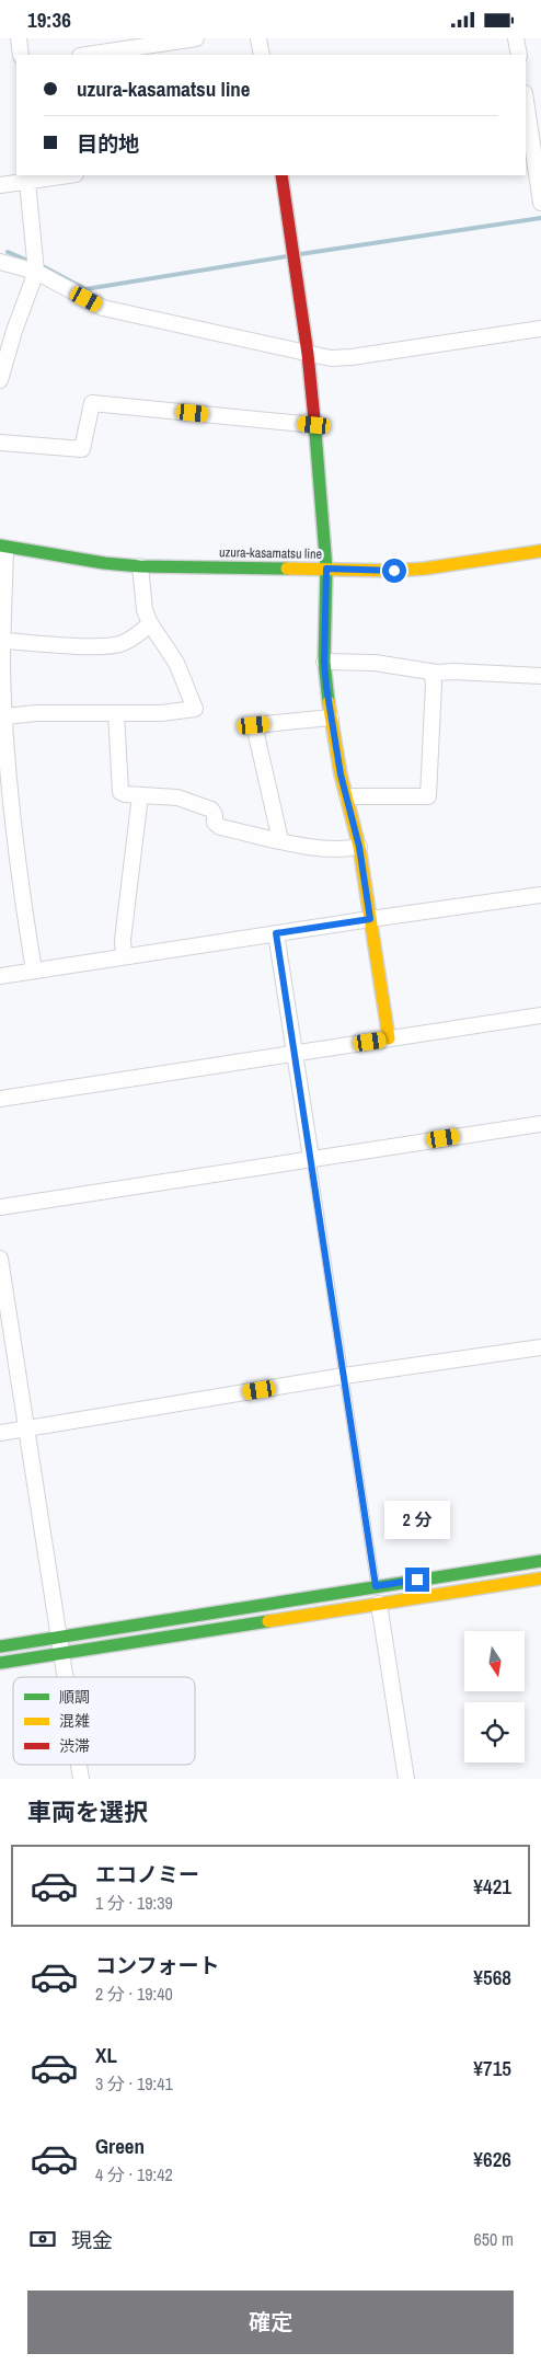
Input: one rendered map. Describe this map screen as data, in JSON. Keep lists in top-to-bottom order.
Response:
{
  "streets": {
    "street": ["uzura-kasamatsu line"]
  },
  "legend": ["順調", "混雑", "渋滞"],
  "north": "bottom",
  "page": {
    "status": "19:36",
    "banner": ["uzura-kasamatsu line", "目的地"],
    "bubble": "2 分",
    "heading": "車両を選択",
    "list": [
      {
        "name": "エコノミー",
        "note": "1 分 · 19:39",
        "value": "¥421"
      },
      {
        "name": "コンフォート",
        "note": "2 分 · 19:40",
        "value": "¥568"
      },
      {
        "name": "XL",
        "note": "3 分 · 19:41",
        "value": "¥715"
      },
      {
        "name": "Green",
        "note": "4 分 · 19:42",
        "value": "¥626"
      }
    ],
    "pay": ["現金", "650 m"],
    "buttons": "確定"
  }
}
